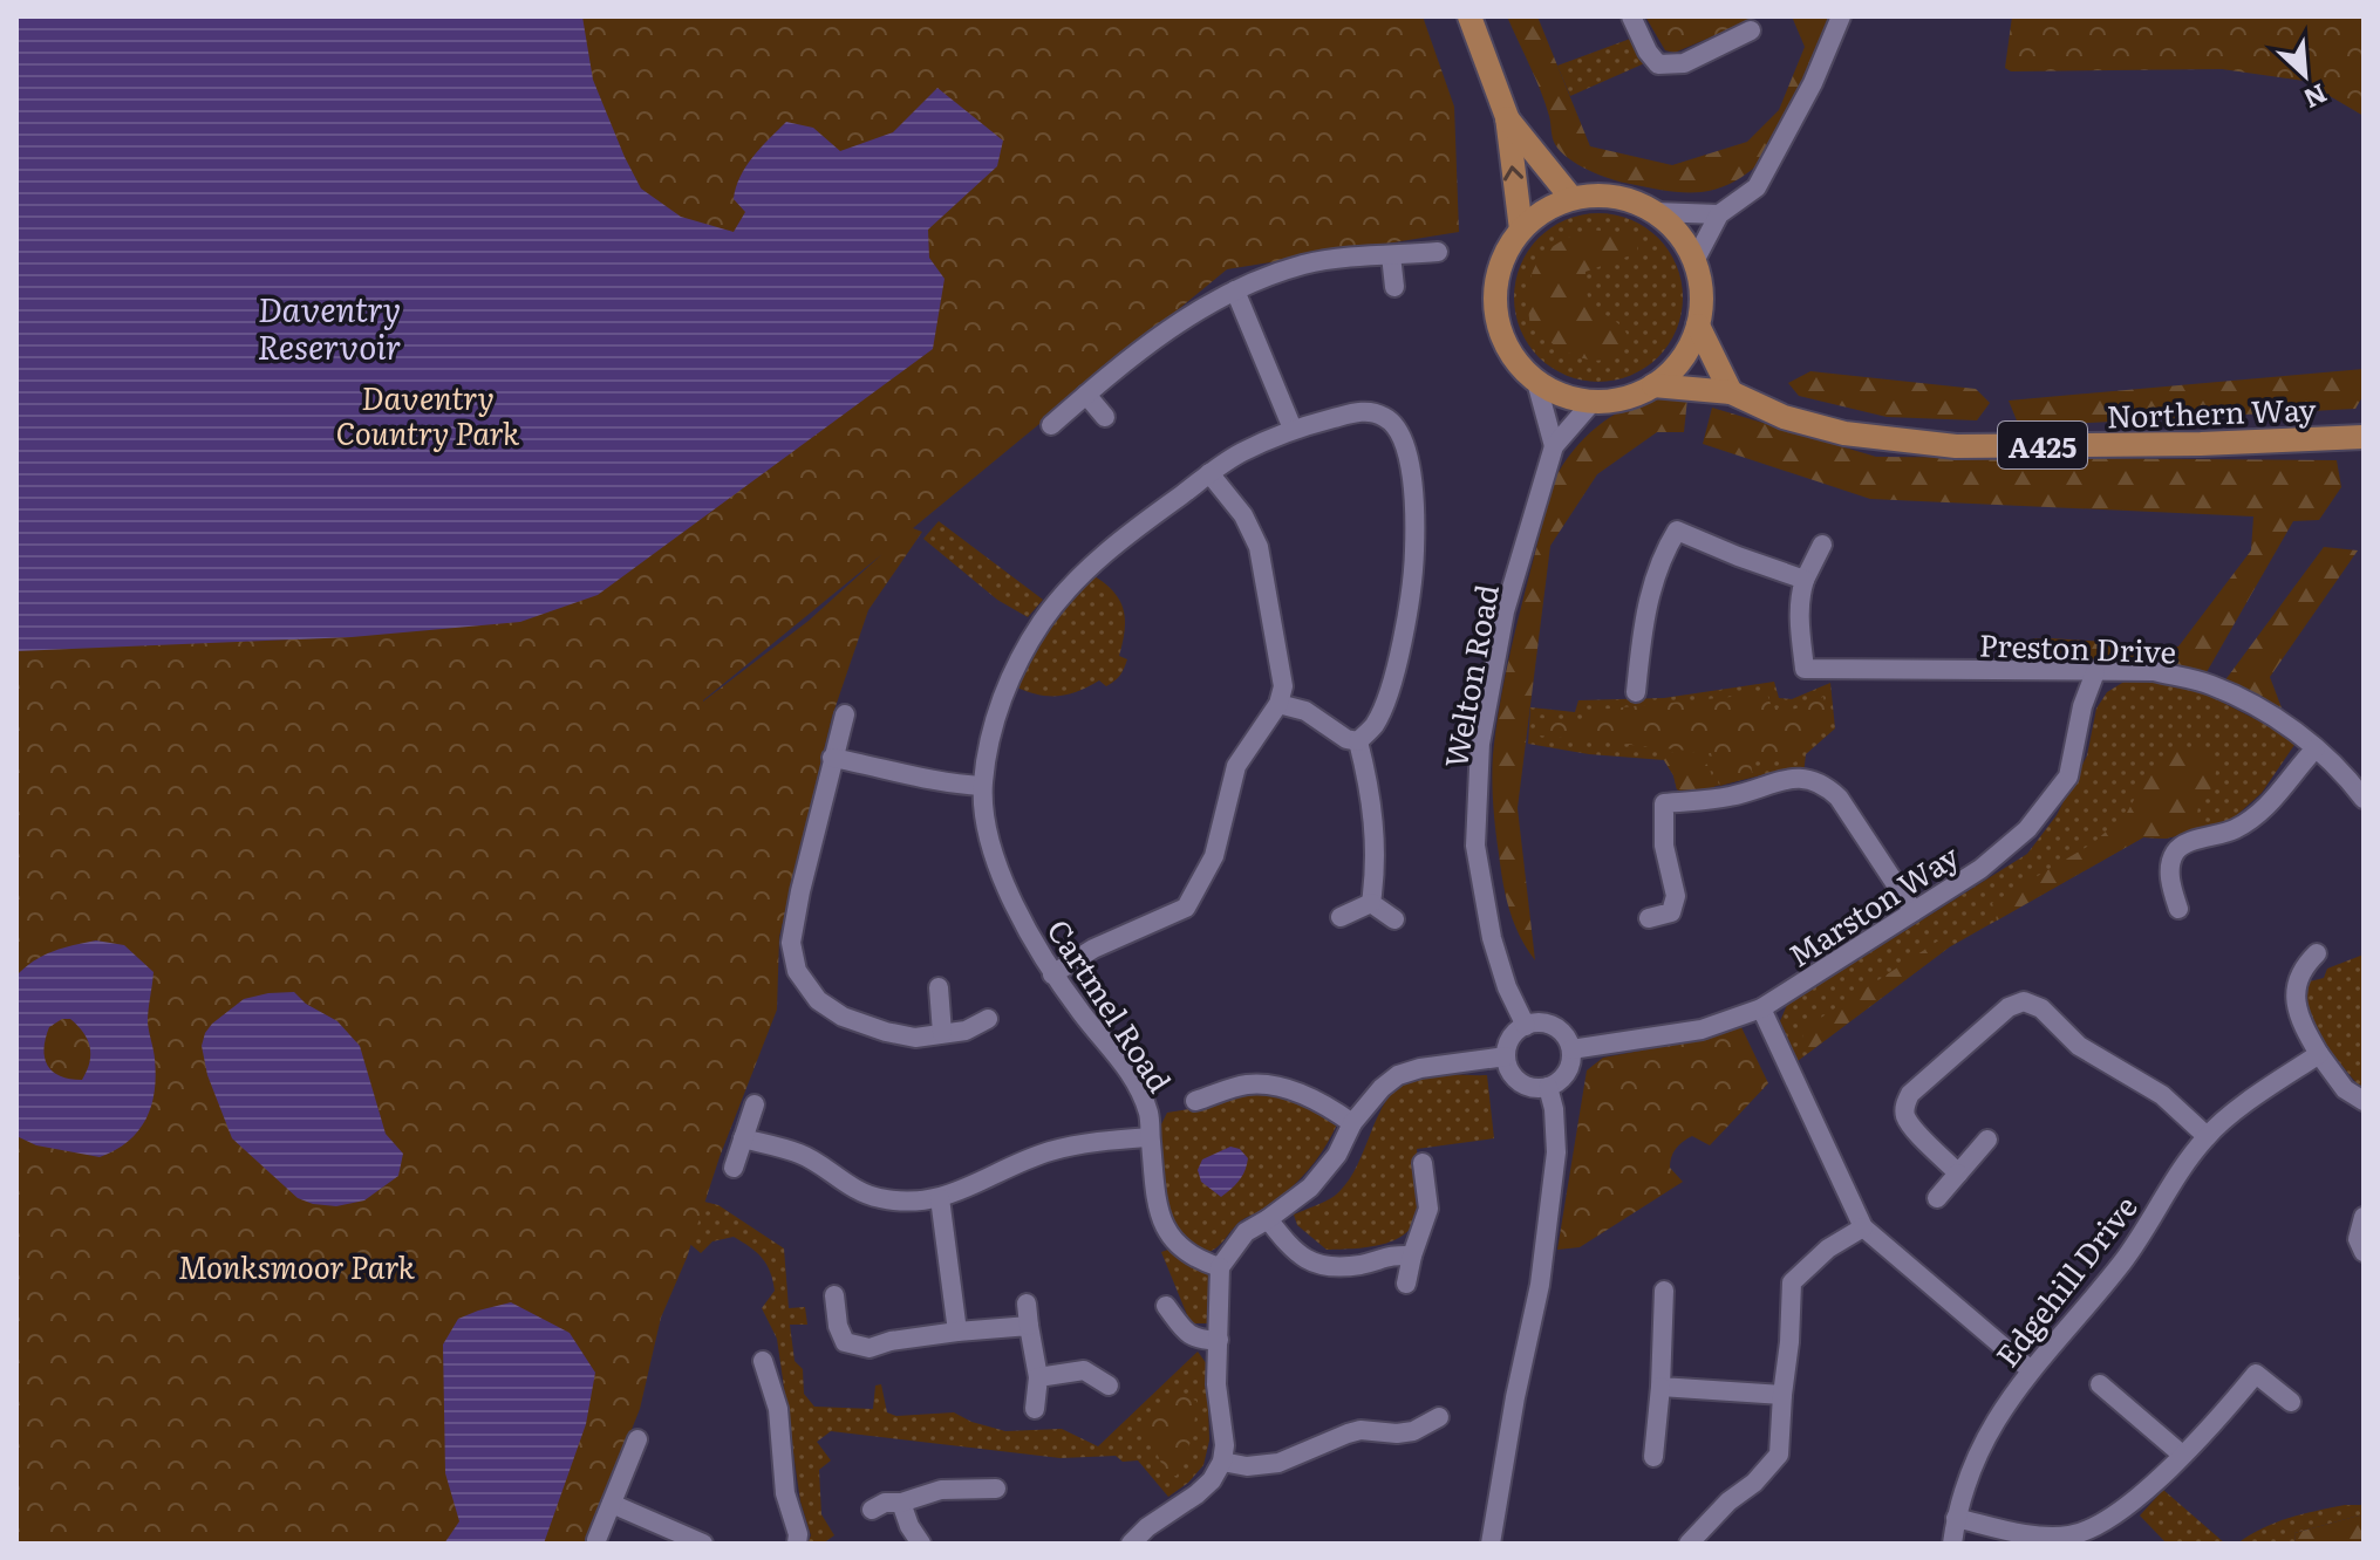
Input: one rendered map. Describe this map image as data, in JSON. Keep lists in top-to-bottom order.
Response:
{
  "streets": {
    "main road": ["Northern Way", "A425"],
    "street": [
      "Preston Drive",
      "Welton Road",
      "Marston Way",
      "Cartmel Road",
      "Edgehill Drive"
    ]
  },
  "crossings": [
    ["Northern Way", "A425"],
    ["A425", "Welton Road"],
    ["Preston Drive", "Marston Way"],
    ["Welton Road", "Marston Way"]
  ],
  "water": ["Daventry Reservoir"],
  "parks": ["Daventry Country Park", "Monksmoor Park"],
  "north": "bottom right"
}
